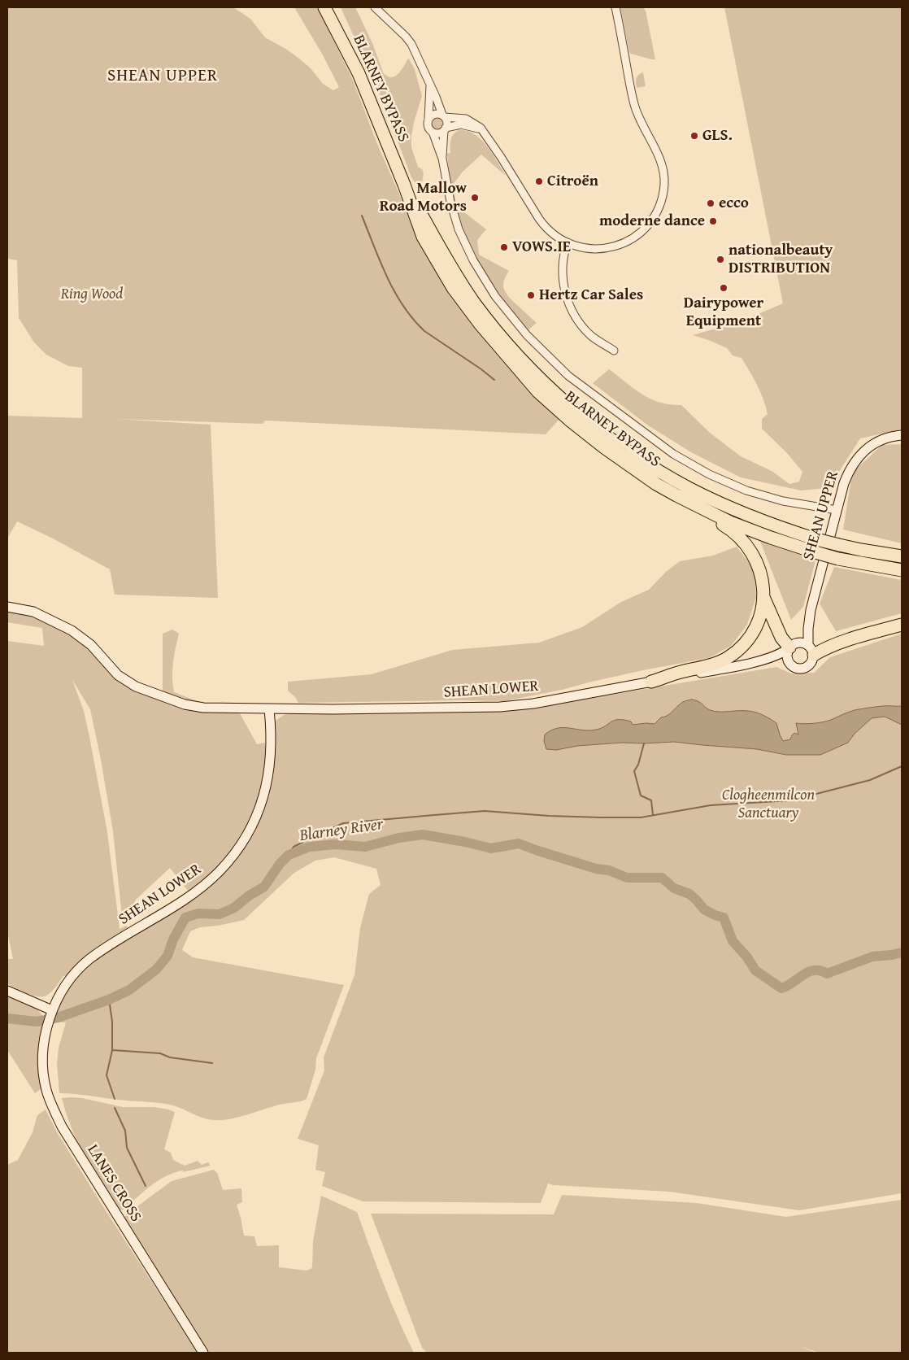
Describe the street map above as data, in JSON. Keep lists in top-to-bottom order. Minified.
{"streets":{"highway":["BLARNEY BYPASS"],"main road":["SHEAN UPPER","SHEAN LOWER","LANES CROSS"]},"crossings":[["SHEAN UPPER","SHEAN LOWER"],["SHEAN LOWER","LANES CROSS"]],"districts":["SHEAN UPPER"],"water":["Blarney River"],"parks":["Ring Wood","Clogheenmilcon Sanctuary"],"places":["GLS.","Citroën","Mallow Road Motors","ecco","moderne dance","VOWS.IE","nationalbeauty DISTRIBUTION","Dairypower Equipment","Hertz Car Sales"]}
